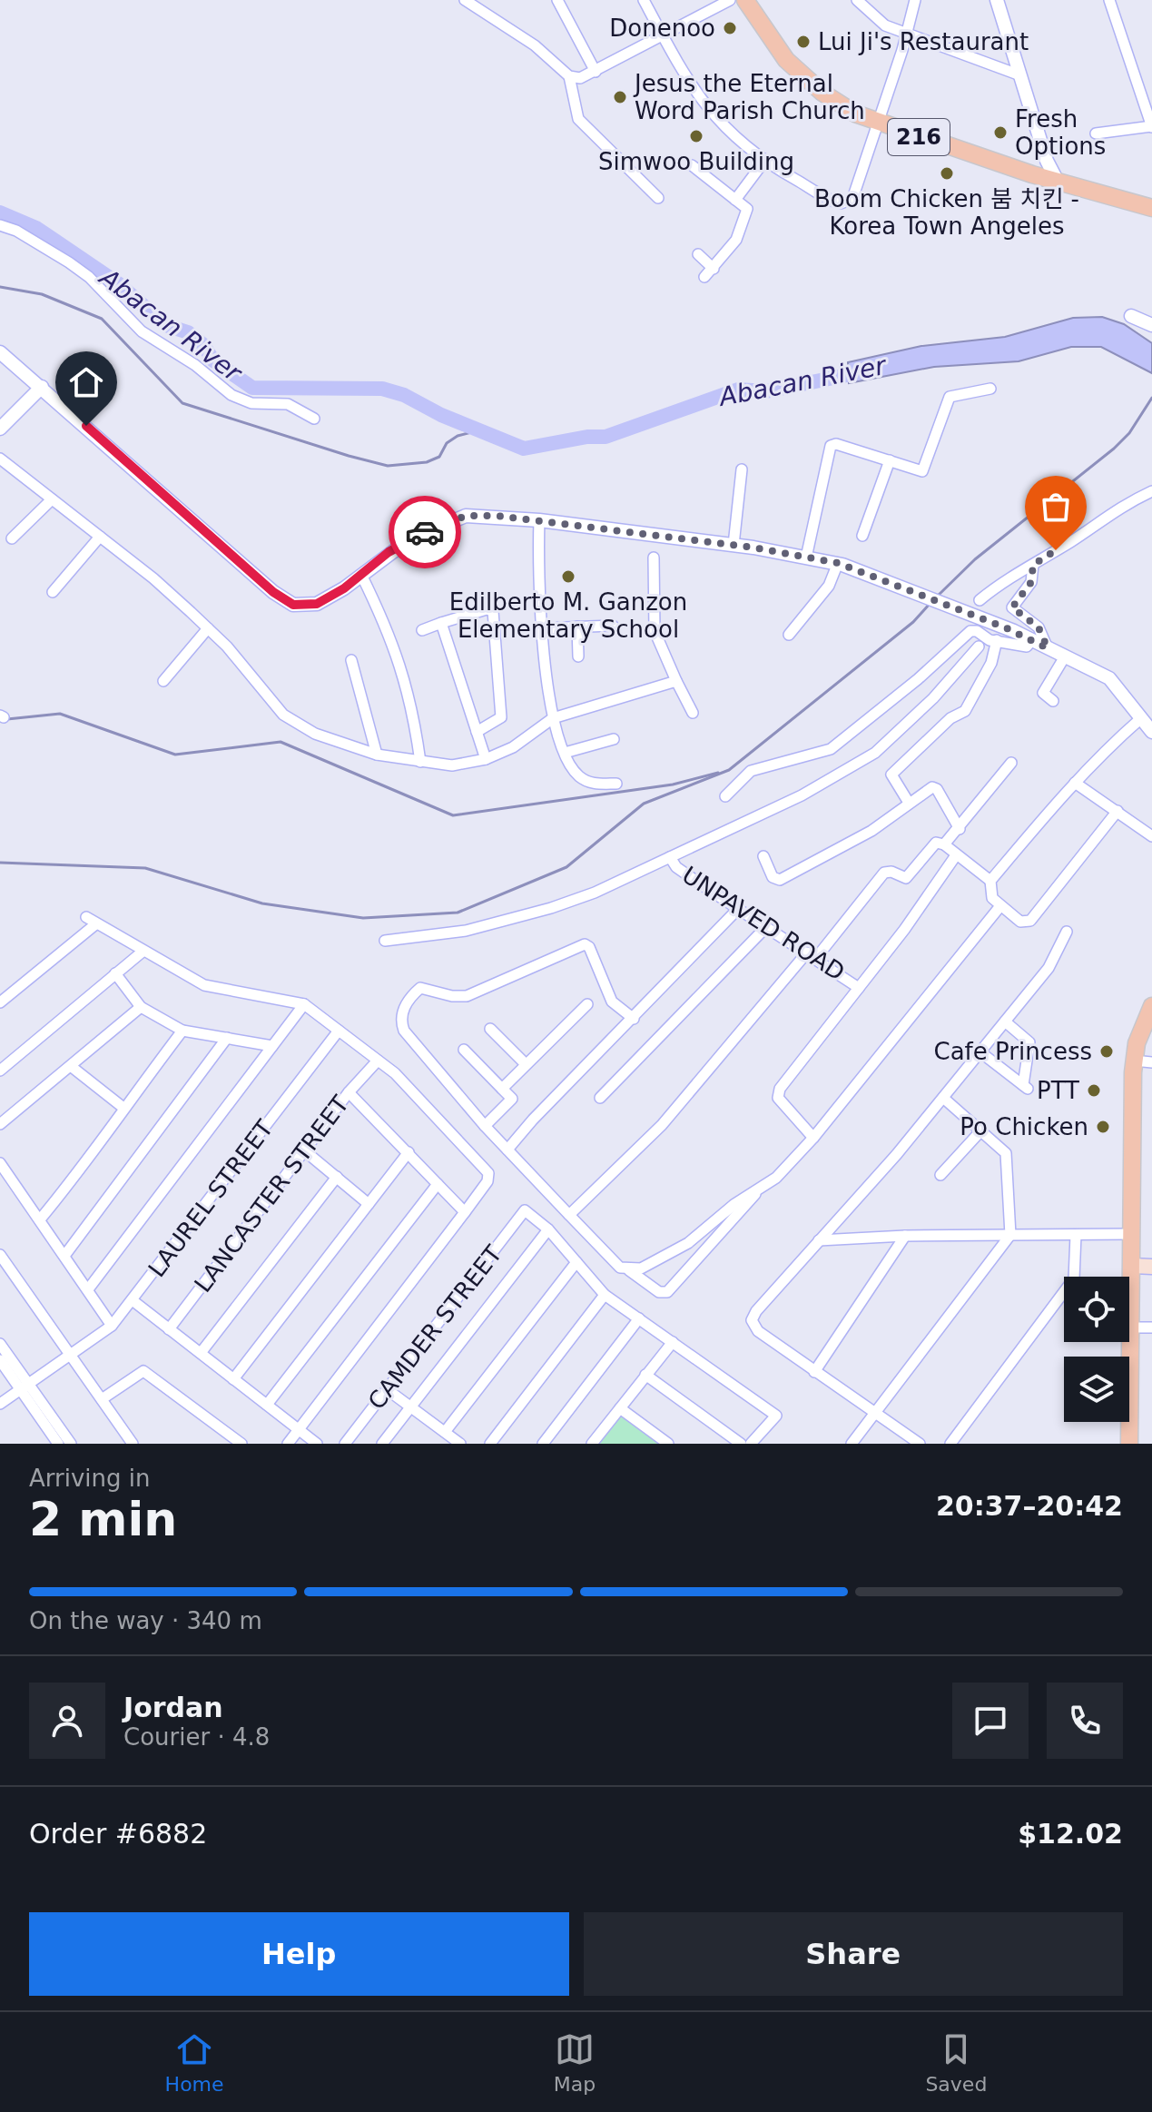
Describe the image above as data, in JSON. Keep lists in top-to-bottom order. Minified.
{"streets":{"main road":["216"],"street":["UNPAVED ROAD","LANCASTER STREET","LAUREL STREET","CAMDER STREET"]},"water":["Abacan River"],"places":["Donenoo","Lui Ji's Restaurant","Jesus the Eternal Word Parish Church","Fresh Options","Simwoo Building","Boom Chicken 붐 치킨 - Korea Town Angeles","Edilberto M. Ganzon Elementary School","Cafe Princess","PTT","Po Chicken"],"page":{"heading":["2 min","Arriving in","20:37–20:42"],"panel":["Jordan","Courier · 4.8","Order #6882","$12.02"],"bar":"On the way · 340 m","buttons":["Help","Share"],"tabs":["Home","Map","Saved"]}}
